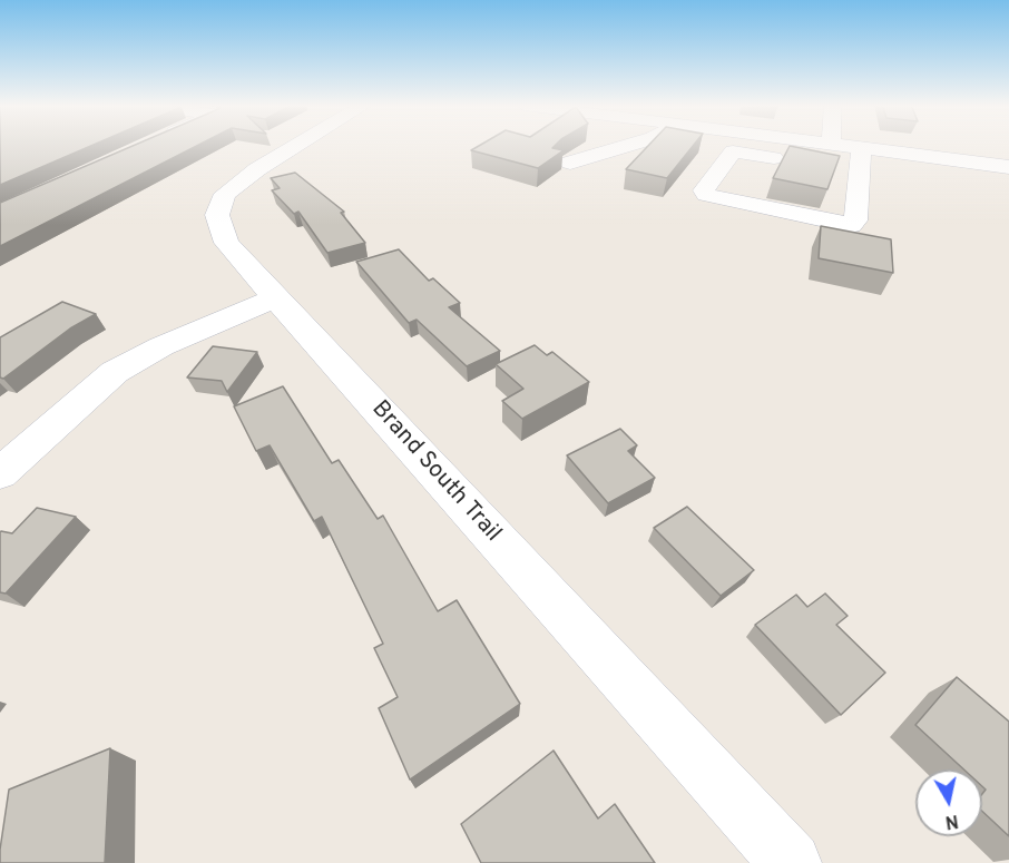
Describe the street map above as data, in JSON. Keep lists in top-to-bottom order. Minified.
{"streets":{"street":["Brand South Trail"]},"north":"bottom"}
